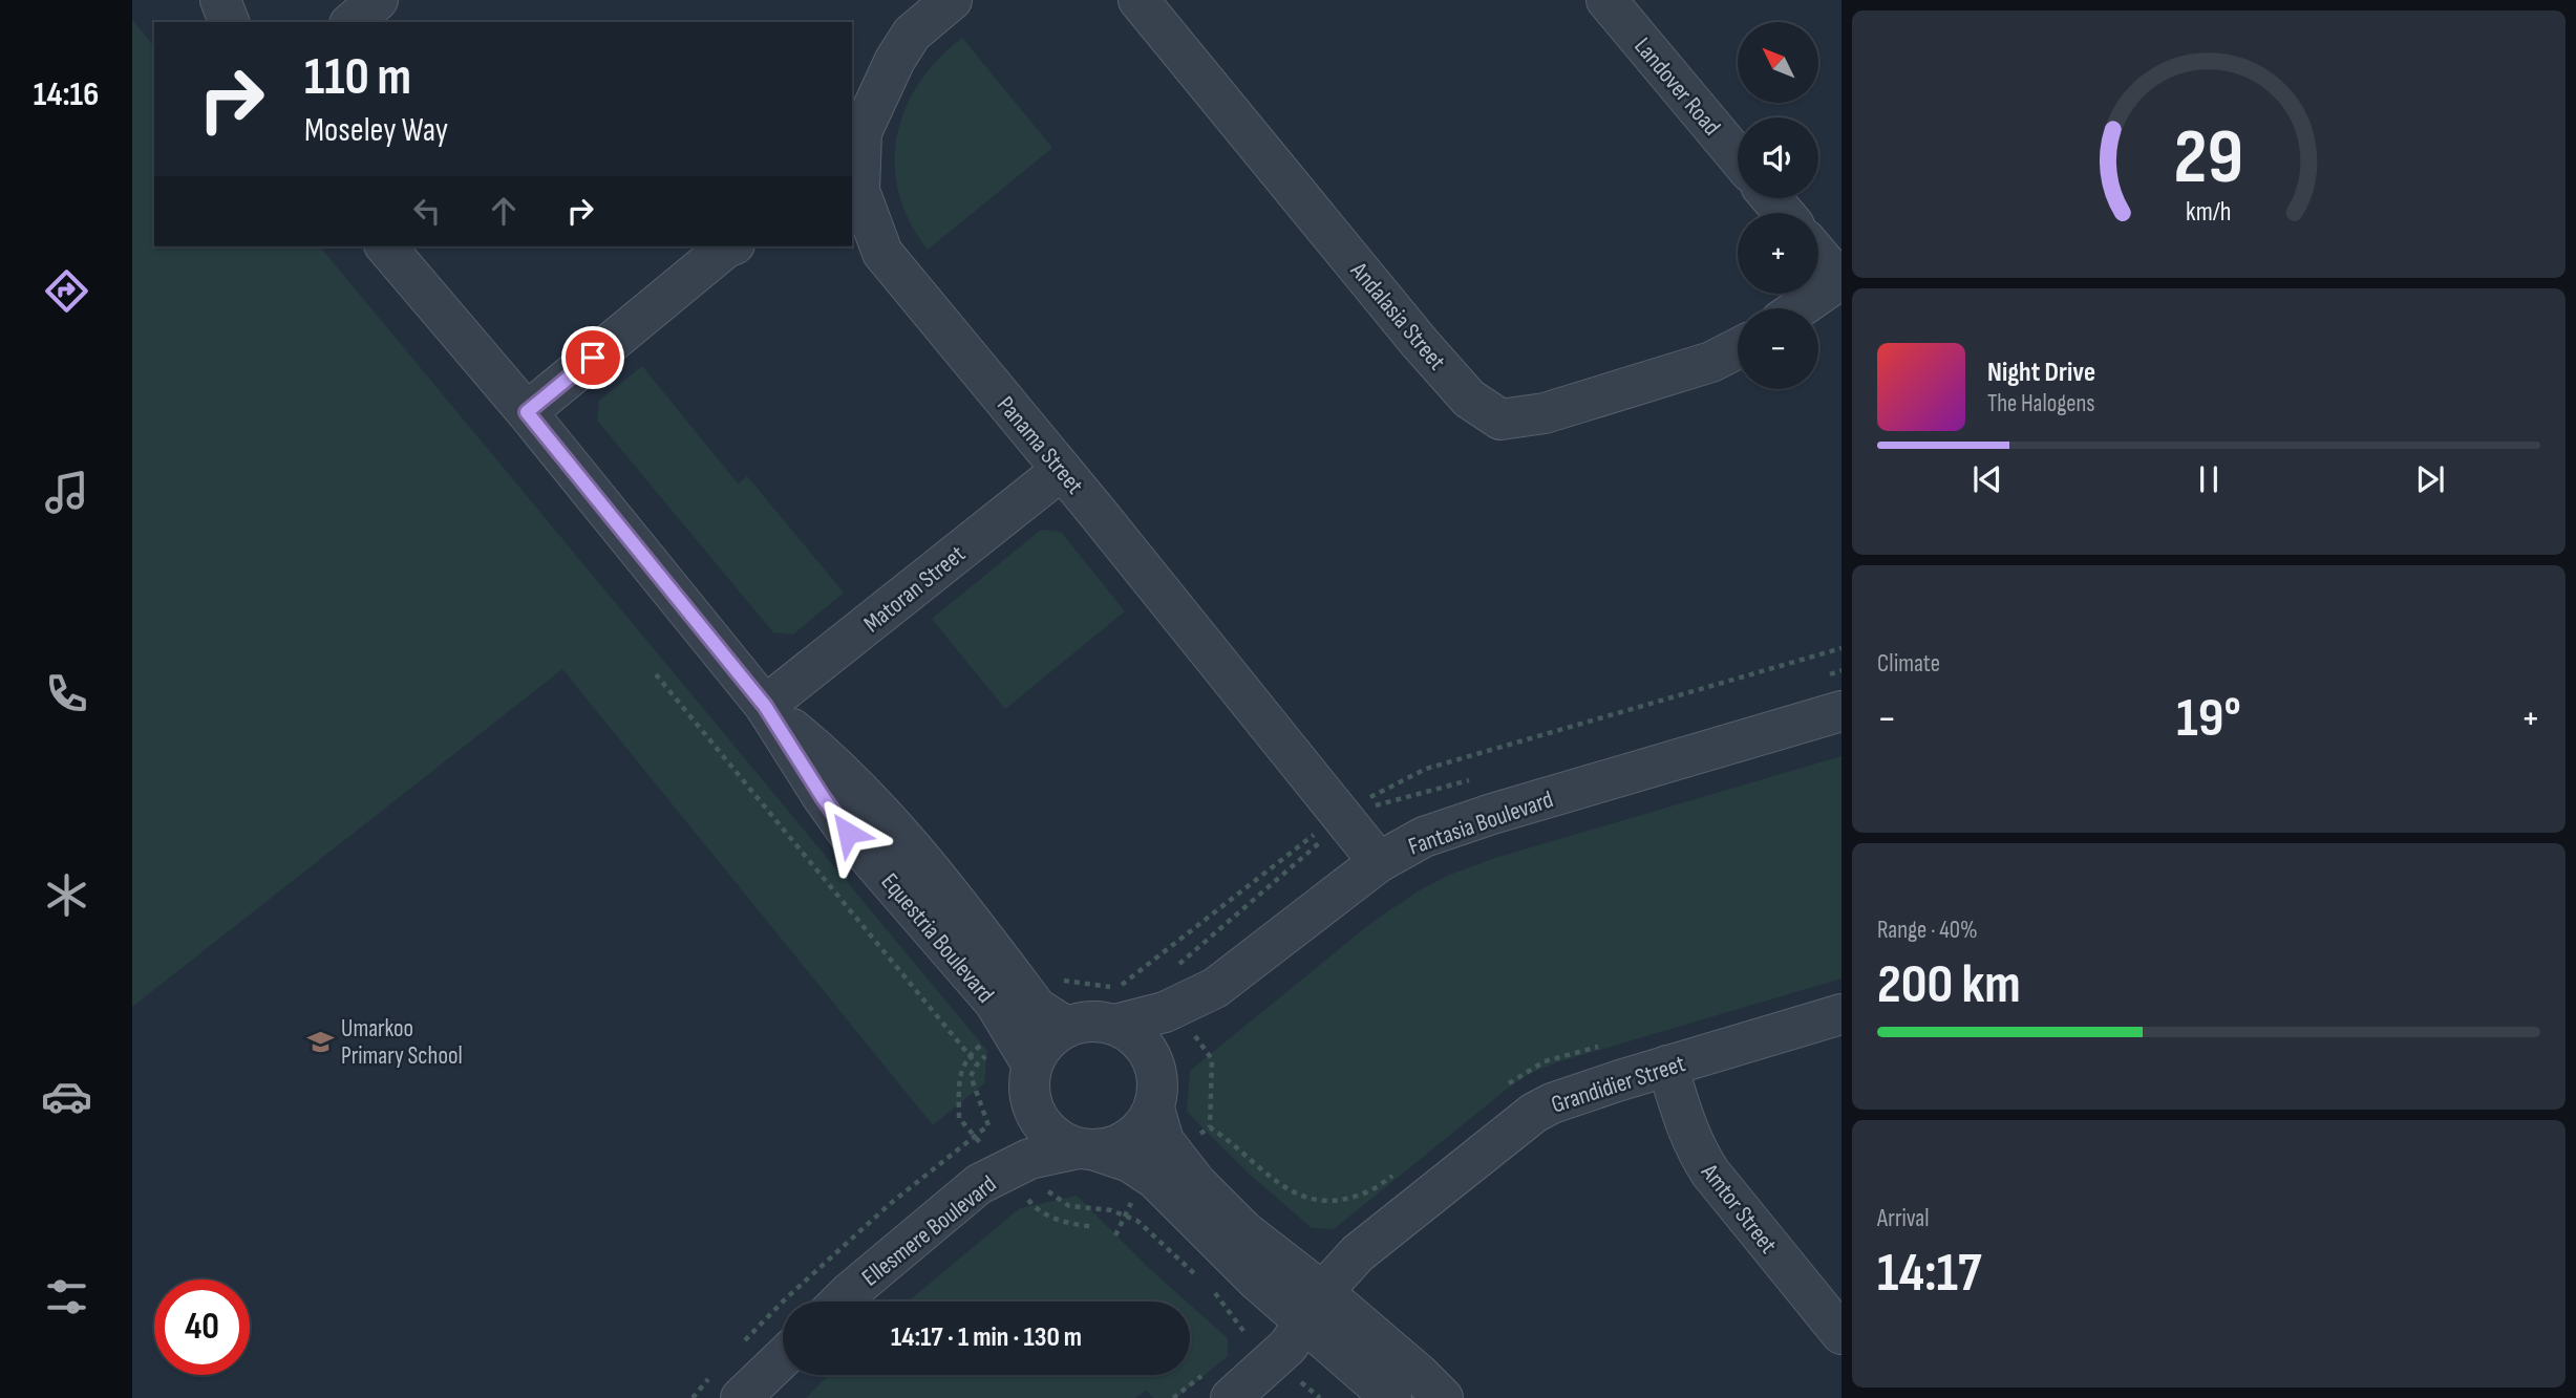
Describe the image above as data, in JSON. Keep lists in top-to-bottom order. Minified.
{"streets":{"street":["Landover Road","Andalasia Street","Panama Street","Matoran Street","Fantasia Boulevard","Equestria Boulevard","Grandidier Street","Amtor Street","Ellesmere Boulevard"]},"crossings":[["Panama Street","Matoran Street"],["Panama Street","Fantasia Boulevard"],["Matoran Street","Equestria Boulevard"],["Fantasia Boulevard","Equestria Boulevard"],["Fantasia Boulevard","Ellesmere Boulevard"],["Equestria Boulevard","Ellesmere Boulevard"],["Grandidier Street","Amtor Street"]],"places":{"school or university":["Umarkoo Primary School"]},"north":"top left","page":{"tabs":"14:16","map_buttons":["+","−"],"turn":["110 m","Moseley Way"],"song":["Night Drive","The Halogens"],"tile":["Climate",["Range · 40%","200 km"],["Arrival","14:17"]],"heat":["−","19°","+"],"limit":"40","trip":"14:17 · 1 min · 130 m","gauge":["29","km/h"]}}
